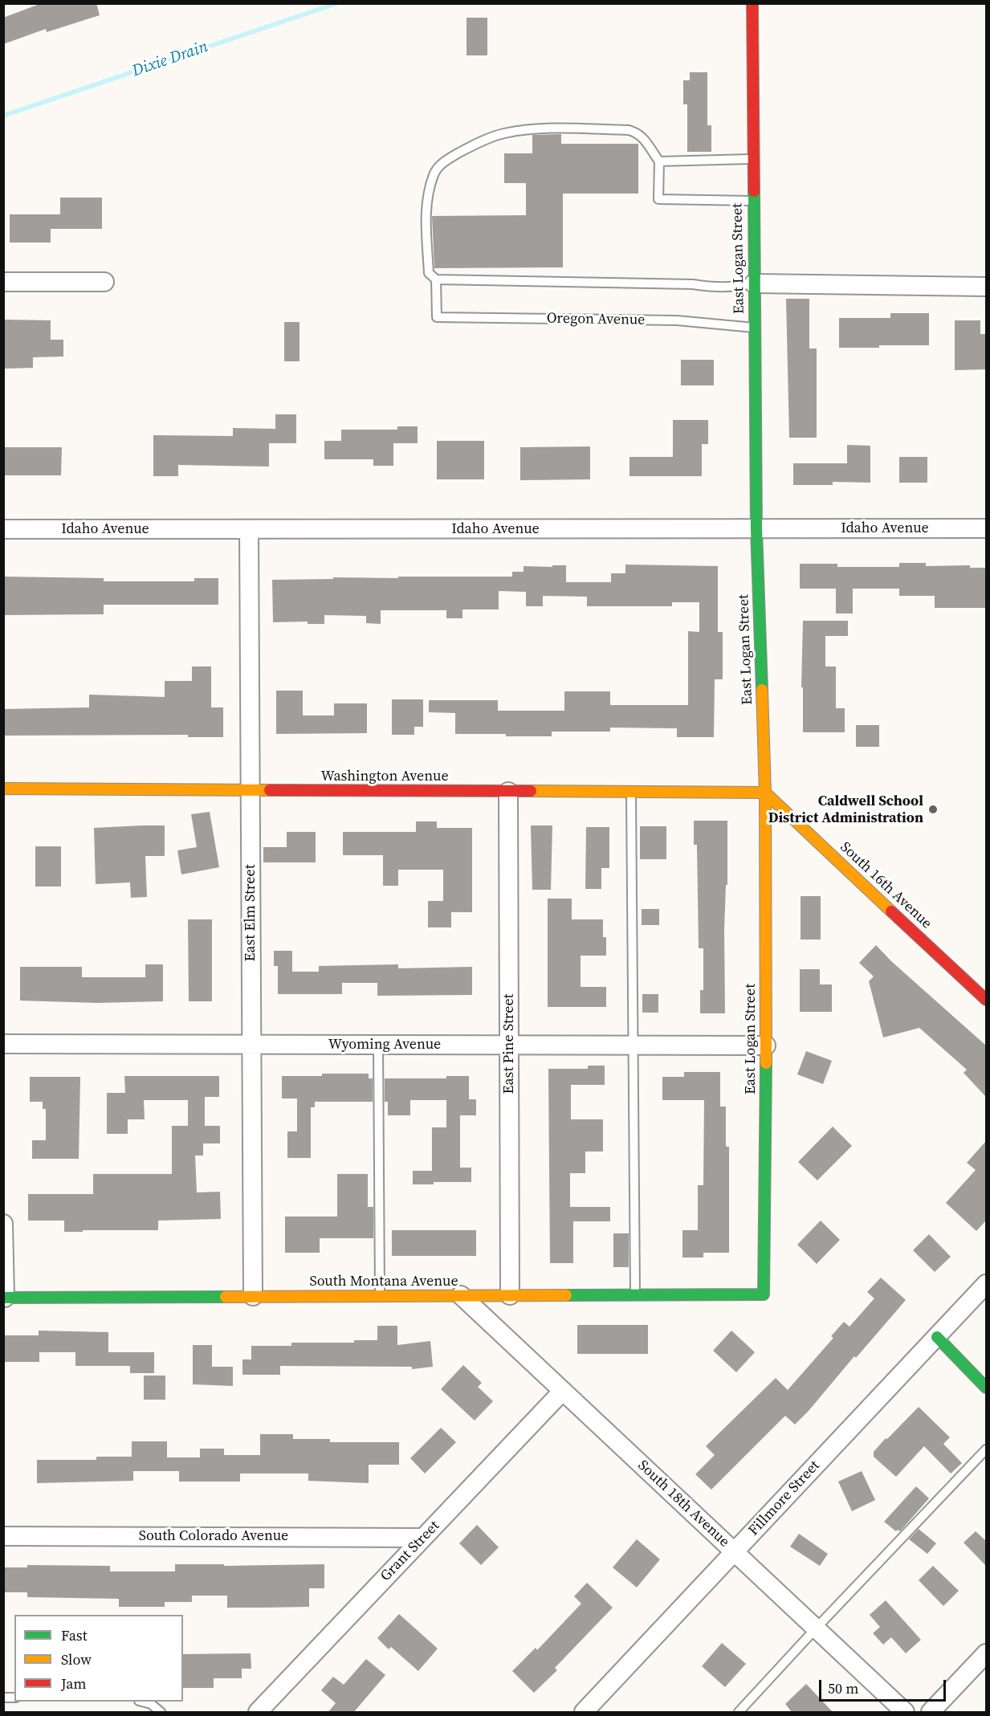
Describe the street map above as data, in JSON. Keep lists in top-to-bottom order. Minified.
{"streets":{"street":["East Logan Street","Idaho Avenue","Washington Avenue","South 16th Avenue","East Elm Street","East Pine Street","Wyoming Avenue","South Montana Avenue","Fillmore Street","South 18th Avenue","South Colorado Avenue","Grant Street"],"lane":["Oregon Avenue"]},"crossings":[["East Logan Street","Oregon Avenue"],["East Logan Street","Idaho Avenue"],["East Logan Street","Washington Avenue"],["East Logan Street","South 16th Avenue"],["East Logan Street","Wyoming Avenue"],["East Logan Street","South Montana Avenue"],["Idaho Avenue","East Elm Street"],["Washington Avenue","South 16th Avenue"],["Washington Avenue","East Elm Street"],["Washington Avenue","East Pine Street"],["East Elm Street","Wyoming Avenue"],["East Elm Street","South Montana Avenue"],["East Pine Street","Wyoming Avenue"],["East Pine Street","South Montana Avenue"],["South Montana Avenue","South 18th Avenue"],["Fillmore Street","South 18th Avenue"],["South 18th Avenue","Grant Street"],["South Colorado Avenue","Grant Street"]],"water":["Dixie Drain"],"places":["Caldwell School District Administration"],"legend":["Fast","Slow","Jam"],"scale_bar":"50 m"}
